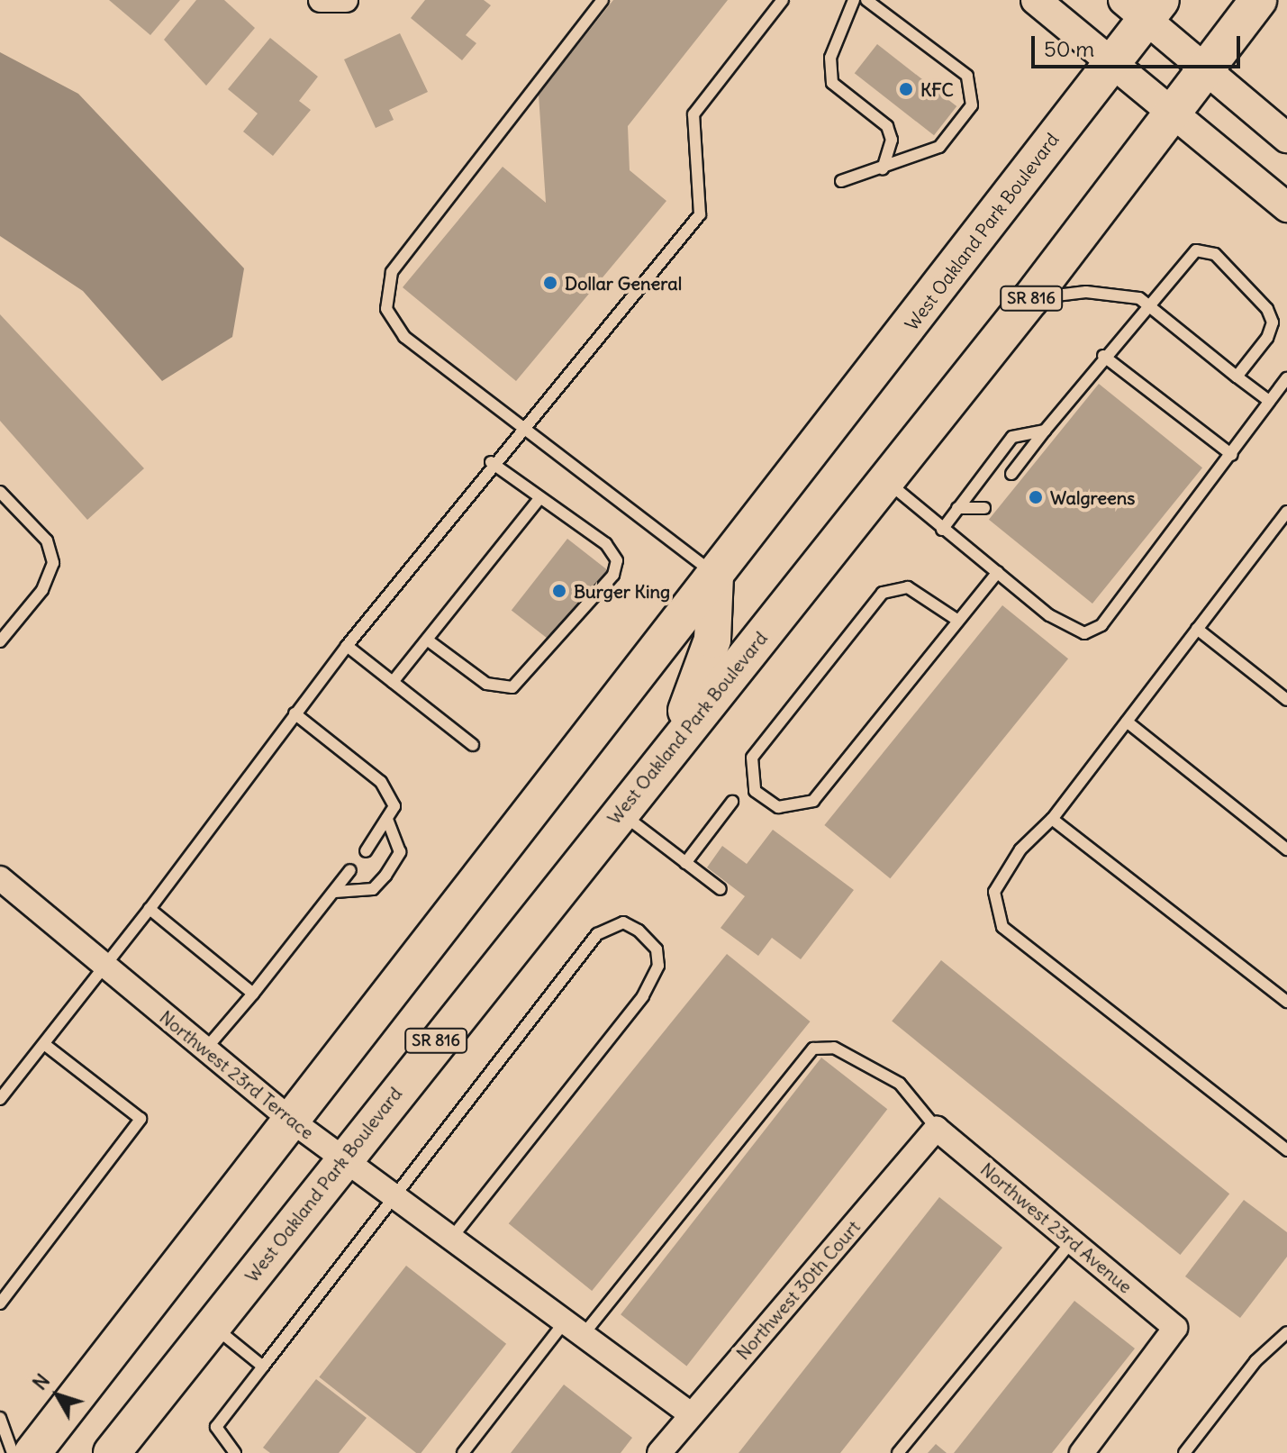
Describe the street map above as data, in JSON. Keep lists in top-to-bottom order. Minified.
{"streets":{"main road":["West Oakland Park Boulevard","SR 816"],"street":["Northwest 23rd Terrace","Northwest 23rd Avenue","Northwest 30th Court"]},"crossings":[["West Oakland Park Boulevard","Northwest 23rd Terrace"],["Northwest 23rd Terrace","Northwest 30th Court"],["Northwest 23rd Avenue","Northwest 30th Court"]],"places":["KFC","Dollar General","Walgreens","Burger King"],"scale_bar":"50 m","north":"top left"}
